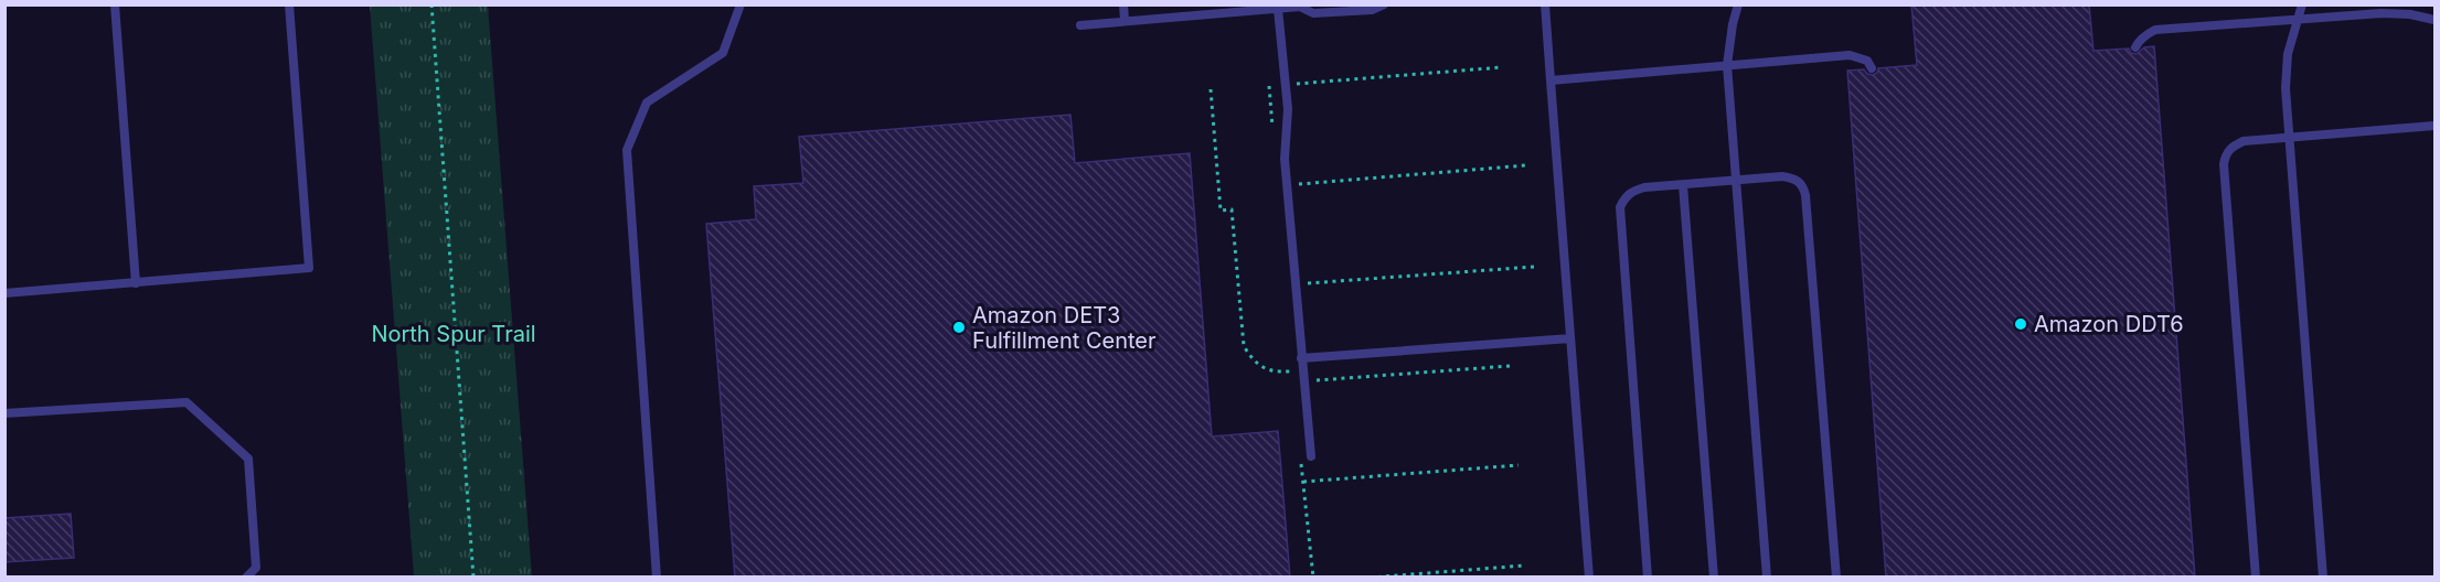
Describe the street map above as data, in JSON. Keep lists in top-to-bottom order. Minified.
{"parks":["North Spur Trail"],"places":["Amazon DDT6","Amazon DET3 Fulfillment Center"]}
